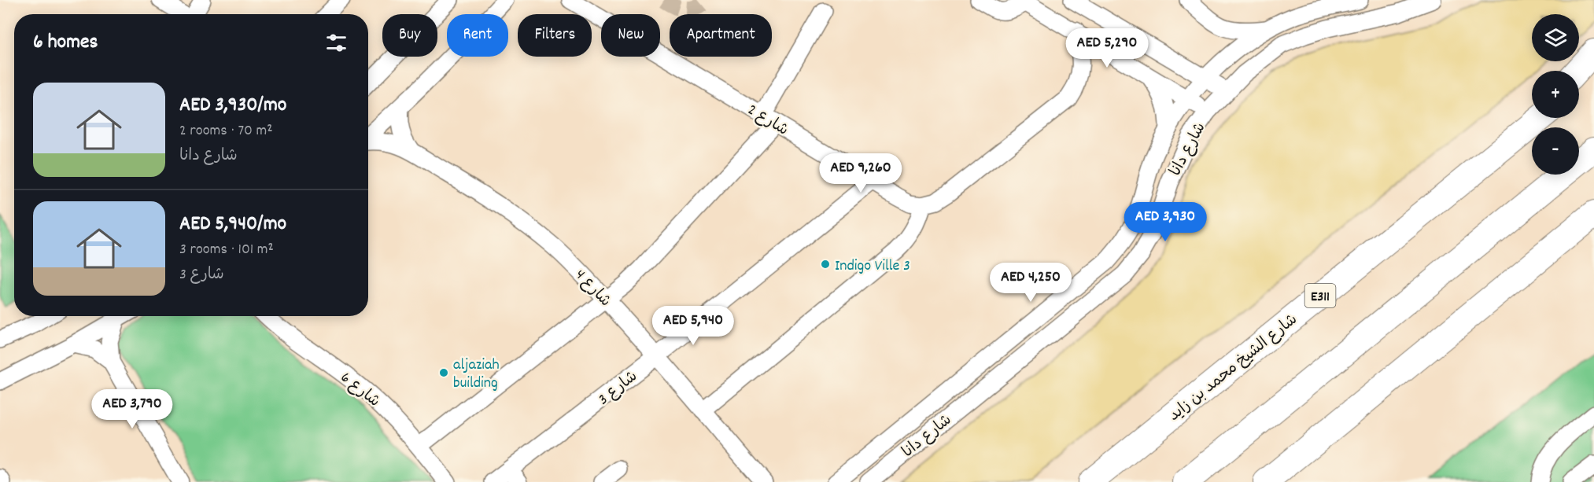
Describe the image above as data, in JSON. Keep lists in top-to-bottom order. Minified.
{"streets":{"highway":["E311","شارع الشيخ محمد بن زايد"],"street":["شارع 2","شارع دانا","شارع 4","شارع 3","شارع 6"]},"crossings":[["شارع 2","شارع 3"],["شارع 4","شارع 3"]],"places":["Indigo Ville 3","aljaziah building"],"page":{"map_buttons":["+","−"],"chip":["Buy","Rent","Filters","New","Apartment"],"heading":"6 homes","price":["AED 5,290","AED 9,260","AED 3,930","AED 4,250","AED 5,940","AED 3,790"],"list":[{"name":"AED 3,930/mo","note":"2 rooms · 70 m² · شارع دانا"},{"name":"AED 5,940/mo","note":"3 rooms · 101 m² · شارع 3"}]}}
